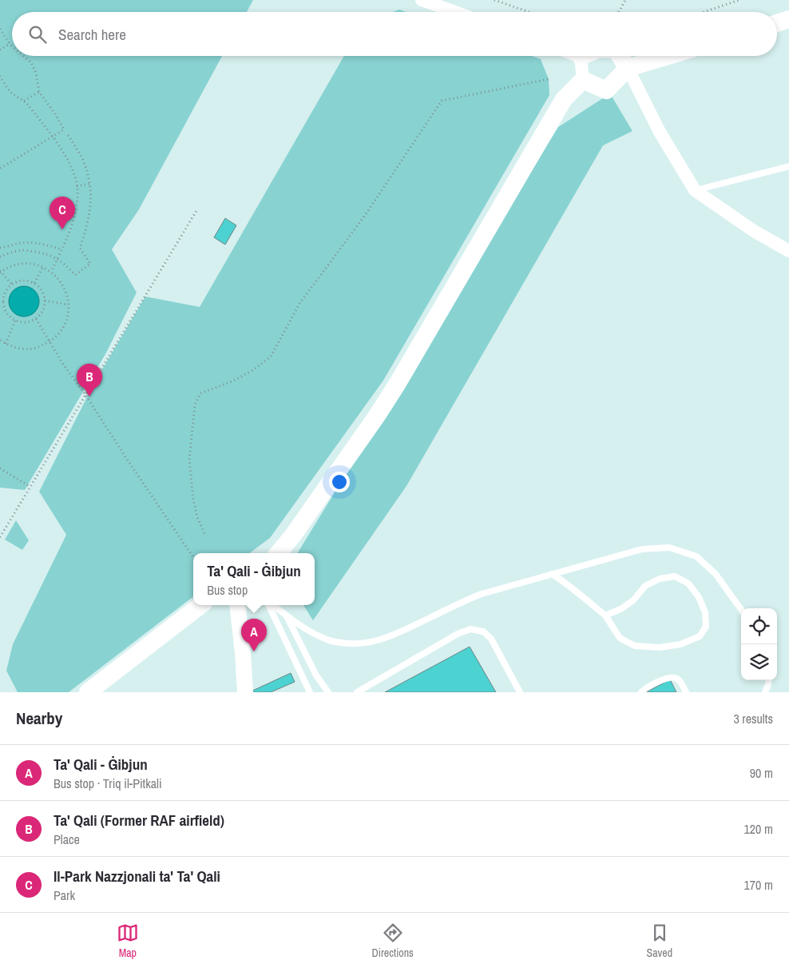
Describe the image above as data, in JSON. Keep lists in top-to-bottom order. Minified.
{"page":{"search":"Search here","pins":["C","B","A"],"popup":["Ta' Qali - Ġibjun","Bus stop"],"heading":["Nearby","3 results"],"list":[{"mark":"A","name":"Ta' Qali - Ġibjun","note":"Bus stop · Triq il-Pitkali","value":"90 m"},{"mark":"B","name":"Ta' Qali (Former RAF airfield)","note":"Place","value":"120 m"},{"mark":"C","name":"Il-Park Nazzjonali ta' Ta' Qali","note":"Park","value":"170 m"}],"nav":["Map","Directions","Saved"]}}
